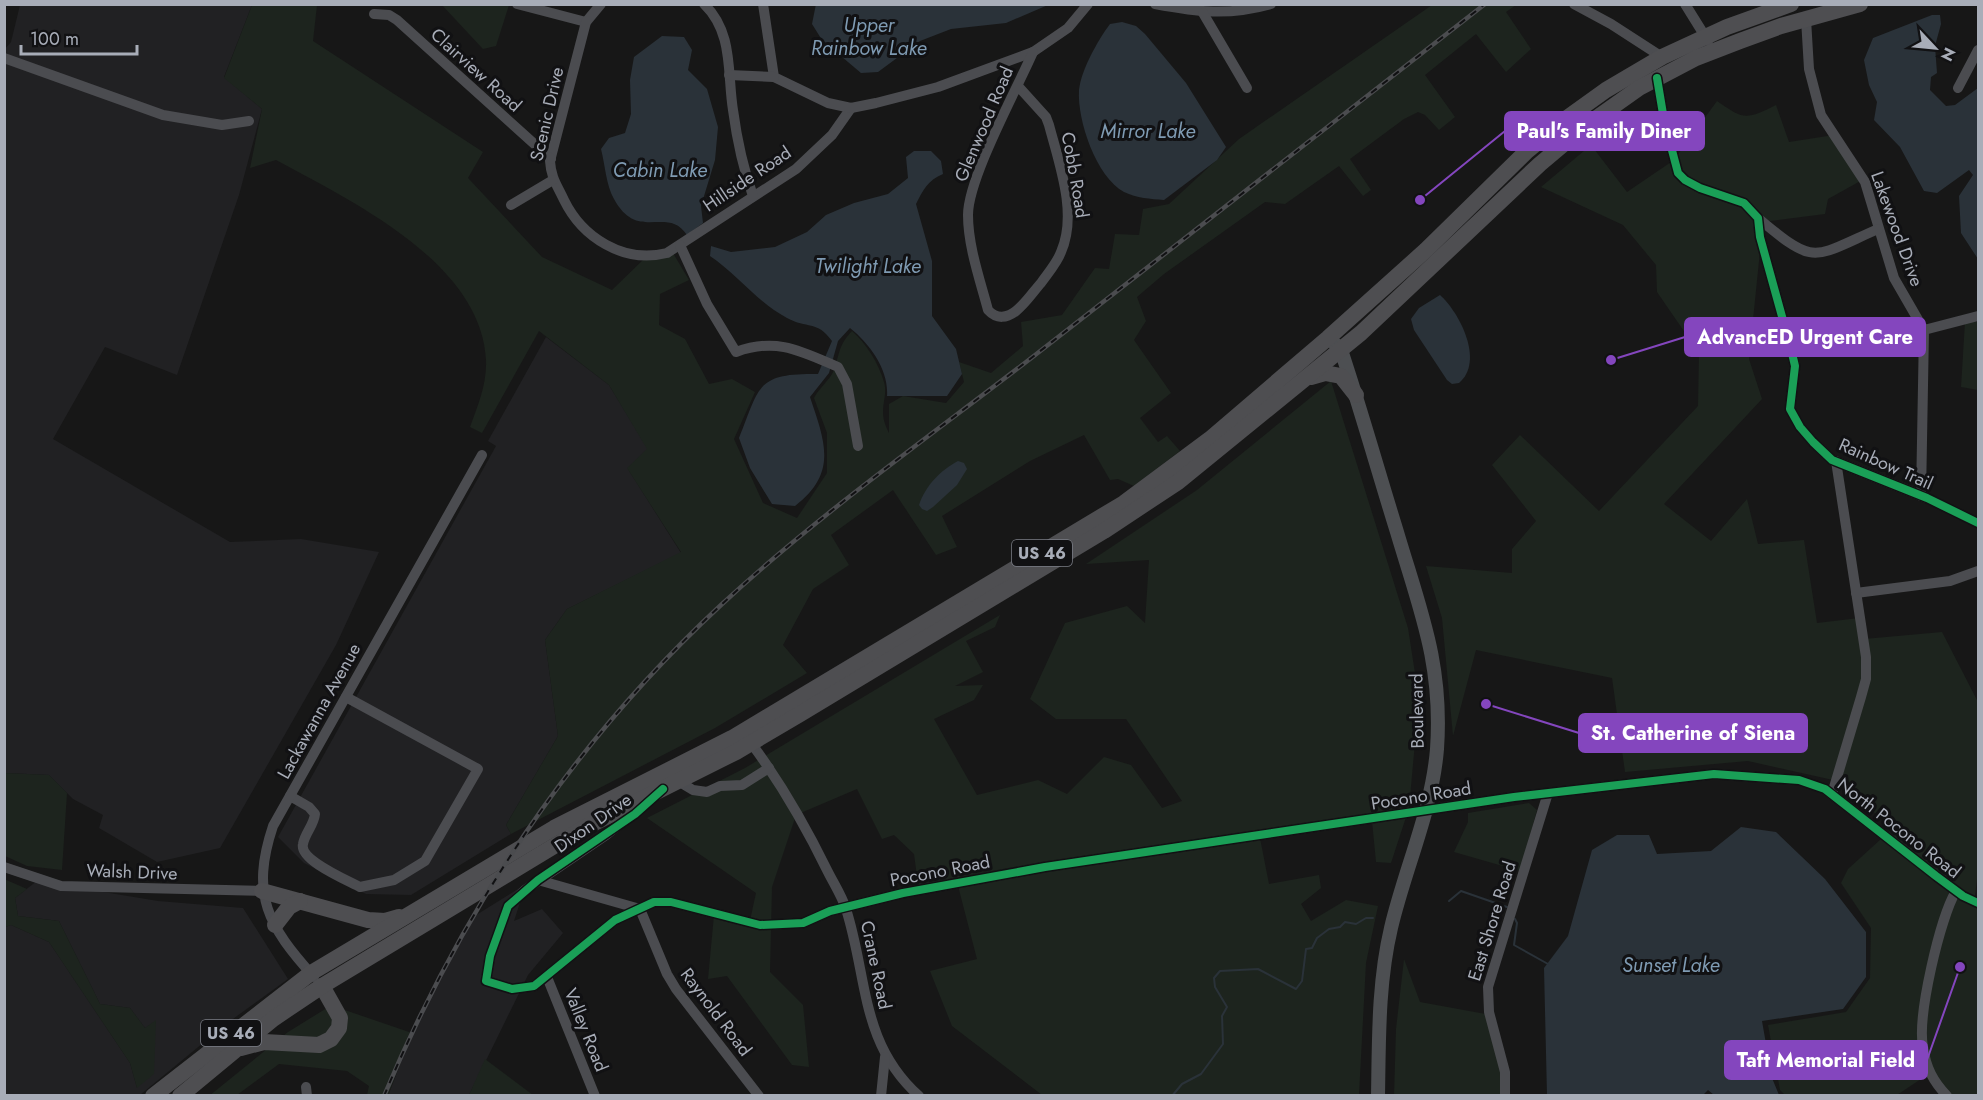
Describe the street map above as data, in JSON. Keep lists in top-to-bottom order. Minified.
{"streets":{"highway":["US 46"],"main road":["Boulevard"],"street":["Clairview Road","Scenic Drive","Glenwood Road","Cobb Road","Hillside Road","Lakewood Drive","Rainbow Trail","Lackawanna Avenue","Pocono Road","Dixon Drive","North Pocono Road","Walsh Drive","East Shore Road","Crane Road","Raynold Road","Valley Road"]},"crossings":[["Clairview Road","Scenic Drive"],["Scenic Drive","Hillside Road"],["Glenwood Road","Cobb Road"],["Lakewood Drive","US 46"],["US 46","Lackawanna Avenue"],["US 46","Boulevard"],["US 46","Dixon Drive"],["US 46","Crane Road"],["Lackawanna Avenue","Walsh Drive"],["Boulevard","Pocono Road"],["Pocono Road","Dixon Drive"],["Pocono Road","North Pocono Road"],["Pocono Road","East Shore Road"],["Pocono Road","Crane Road"],["Pocono Road","Raynold Road"],["Pocono Road","Valley Road"],["North Pocono Road","East Shore Road"]],"water":["Upper Rainbow Lake","Mirror Lake","Cabin Lake","Twilight Lake","Sunset Lake"],"places":["Paul's Family Diner","AdvancED Urgent Care","St. Catherine of Siena","Taft Memorial Field"],"scale_bar":"100 m","north":"bottom right"}
